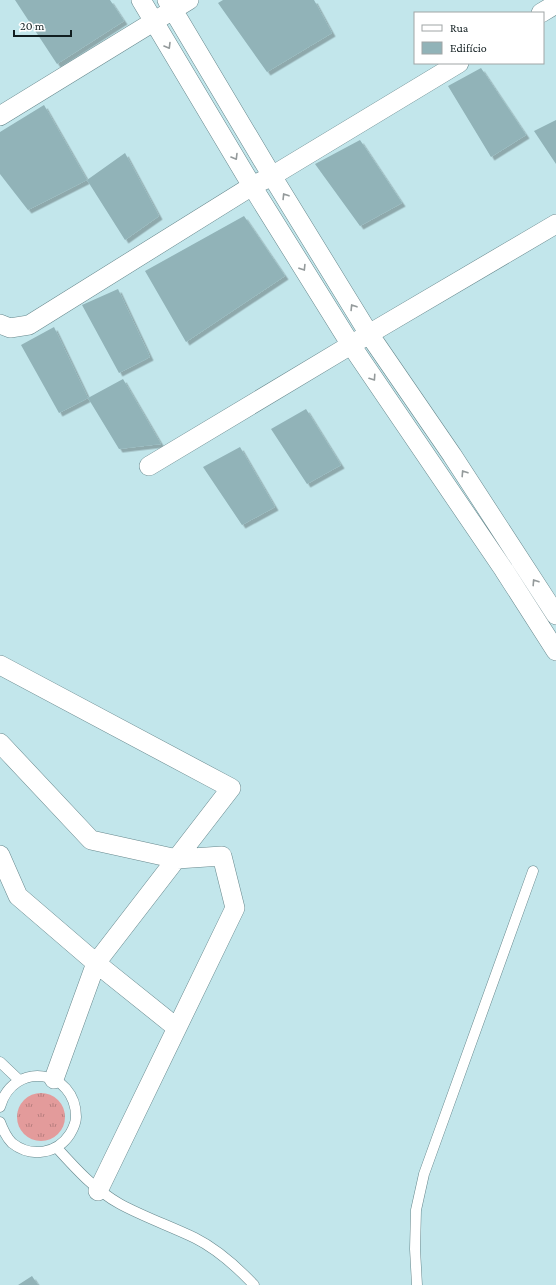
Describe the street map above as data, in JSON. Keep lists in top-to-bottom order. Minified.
{"legend":["Rua","Edifício"],"scale_bar":"20 m"}
